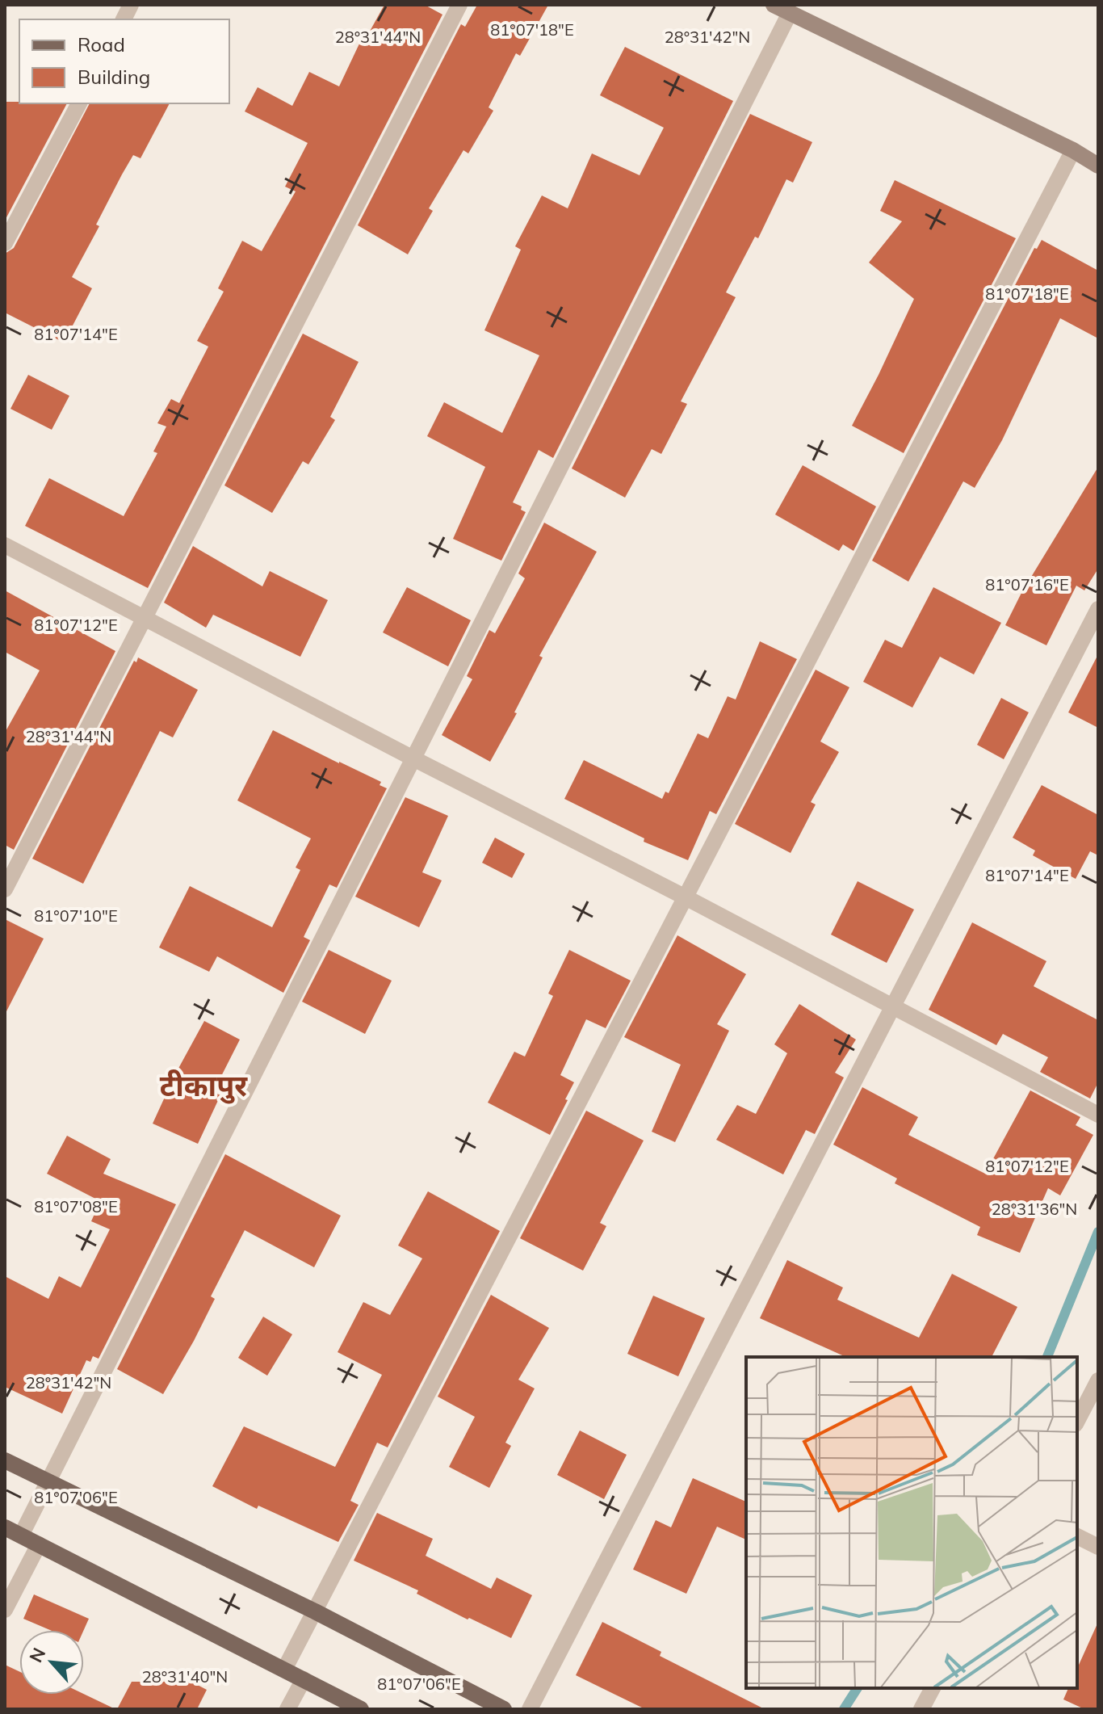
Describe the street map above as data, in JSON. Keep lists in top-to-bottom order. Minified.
{"districts":["टीकापुर"],"legend":["Road","Building"],"north":"top left","coordinates":["81°07'18\"E","28°31'44\"N","28°31'42\"N","81°07'14\"E","81°07'16\"E","81°07'12\"E","81°07'10\"E","81°07'08\"E","28°31'36\"N","81°07'06\"E","28°31'40\"N"]}
